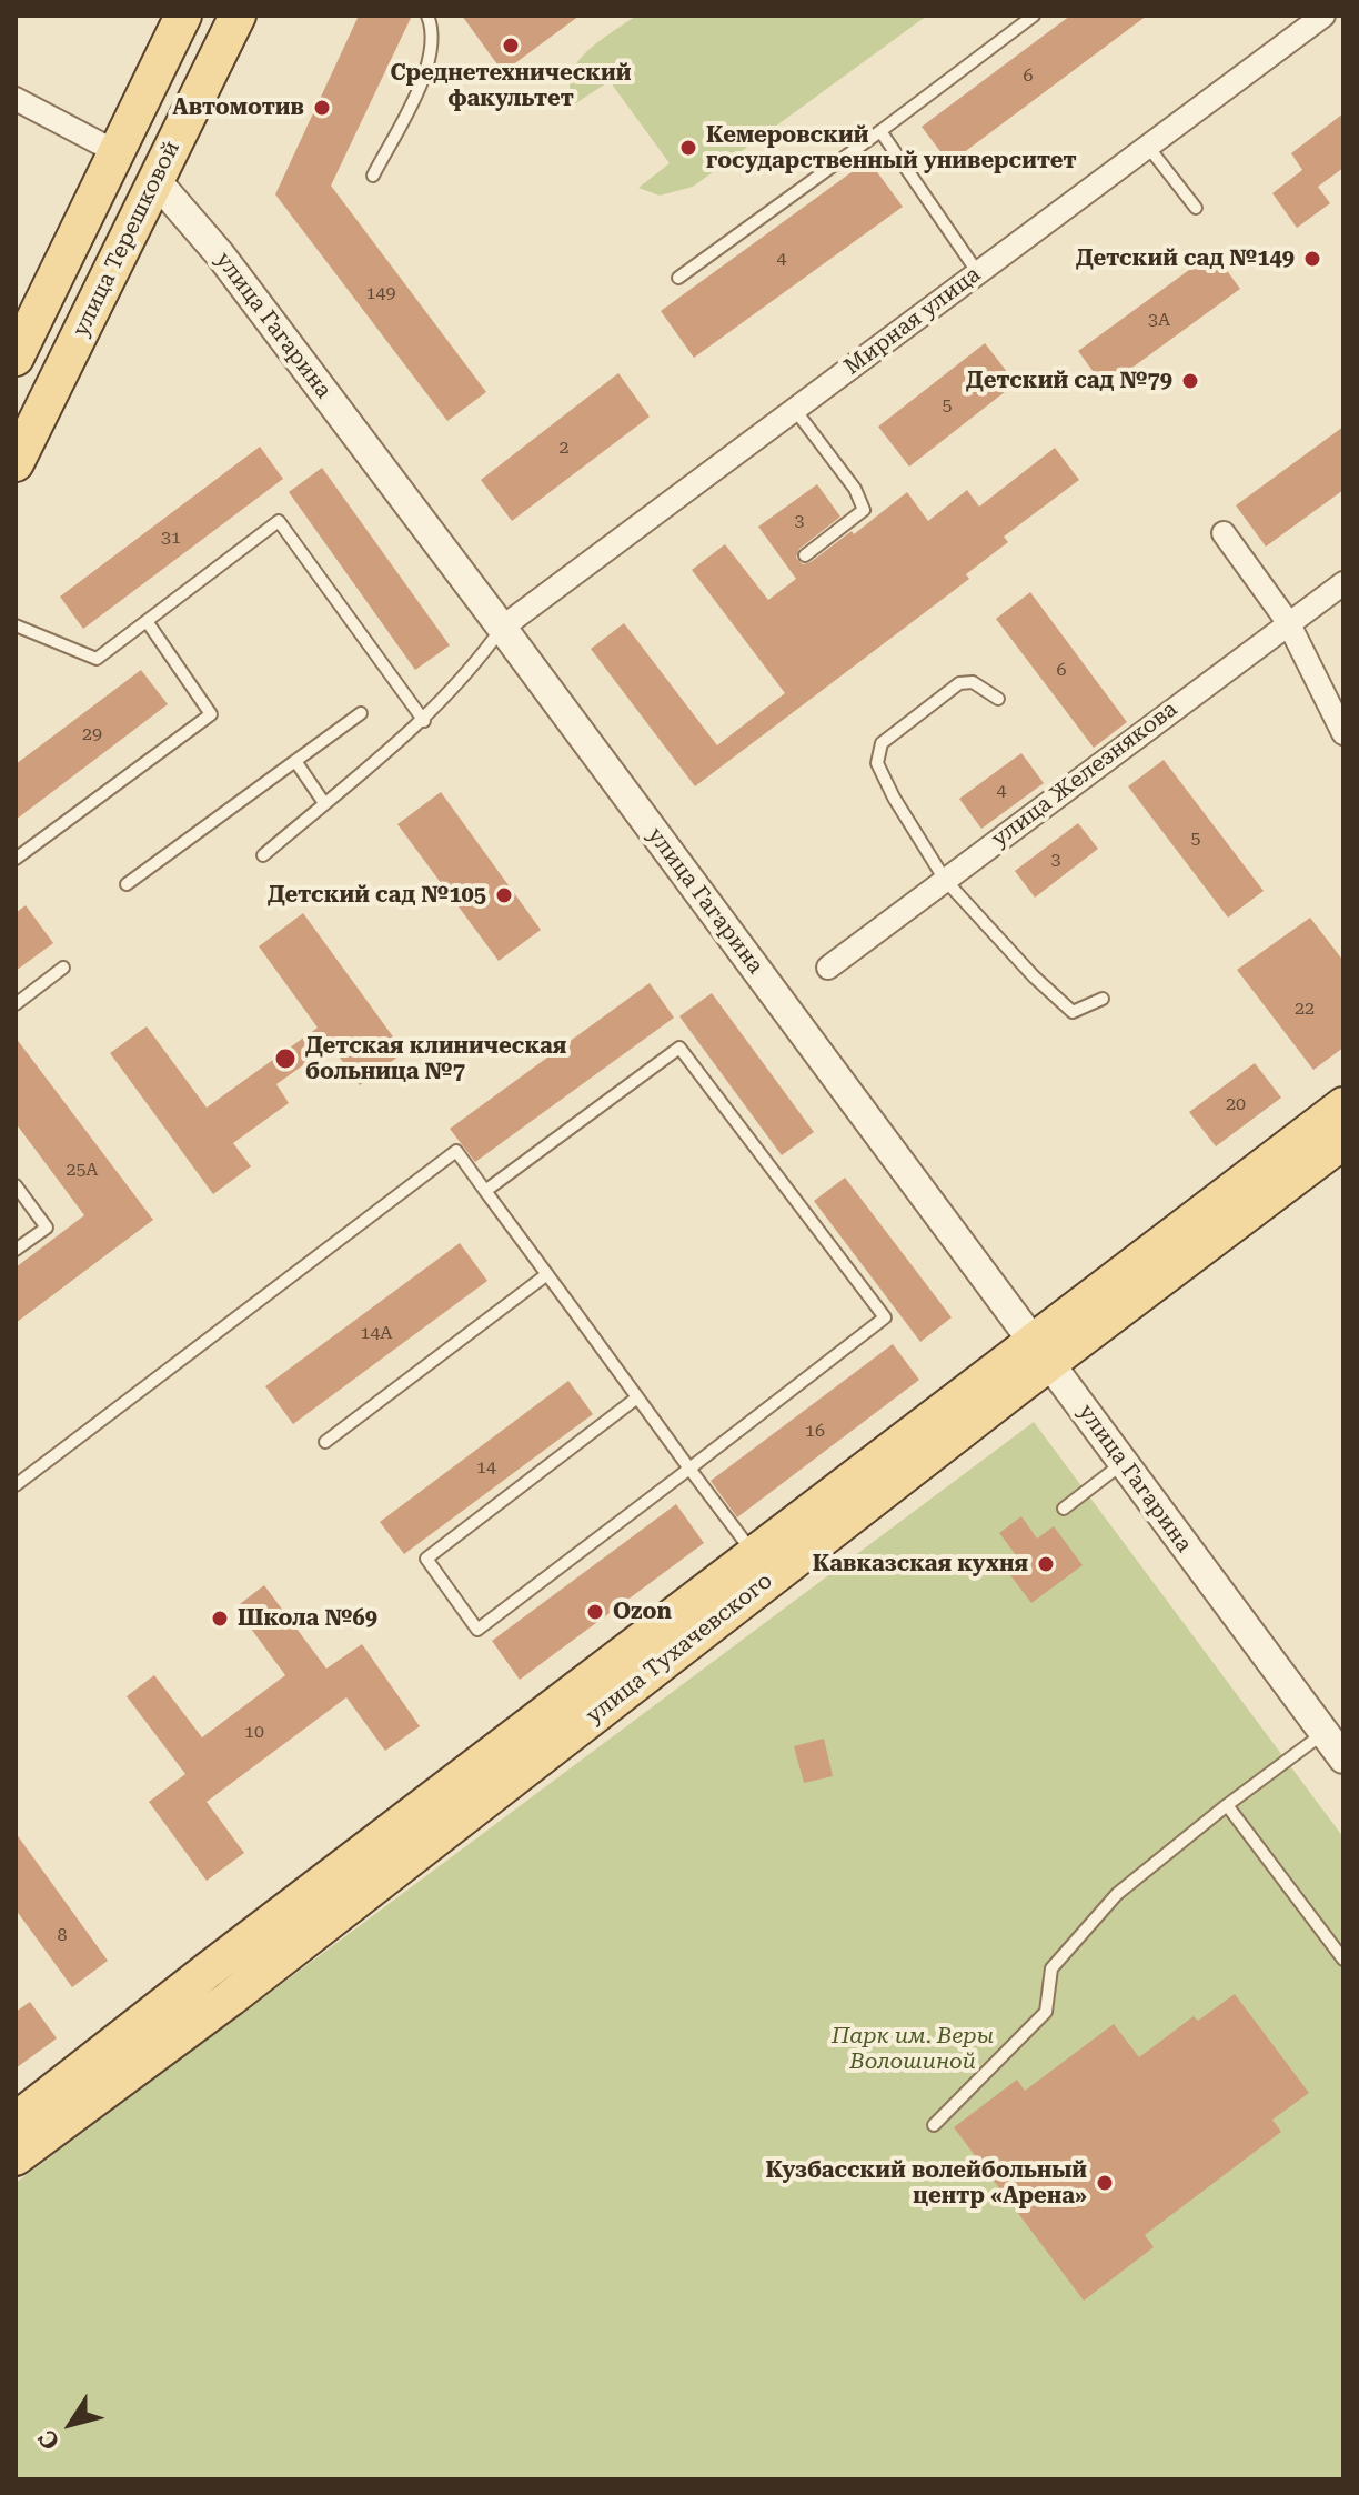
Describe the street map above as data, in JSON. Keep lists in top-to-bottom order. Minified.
{"streets":{"main road":["улица Терешковой","улица Гагарина","улица Тухачевского"],"street":["Мирная улица","улица Железнякова"]},"crossings":[["улица Терешковой","улица Гагарина"],["Мирная улица","улица Гагарина"],["улица Гагарина","улица Тухачевского"]],"parks":["Парк им. Веры Волошиной"],"places":["Среднетехнический факультет","Автомотив","Кемеровский государственный университет","Детский сад №149","Детский сад №79","Детский сад №105","Детская клиническая больница №7","Кавказская кухня","Ozon","Школа №69","Кузбасский волейбольный центр «Арена»"],"house_numbers":["6","4","149","3А","5","2","3","31","6","29","4","5","3","22","20","25А","14А","16","14","10","8"],"north":"bottom left"}
